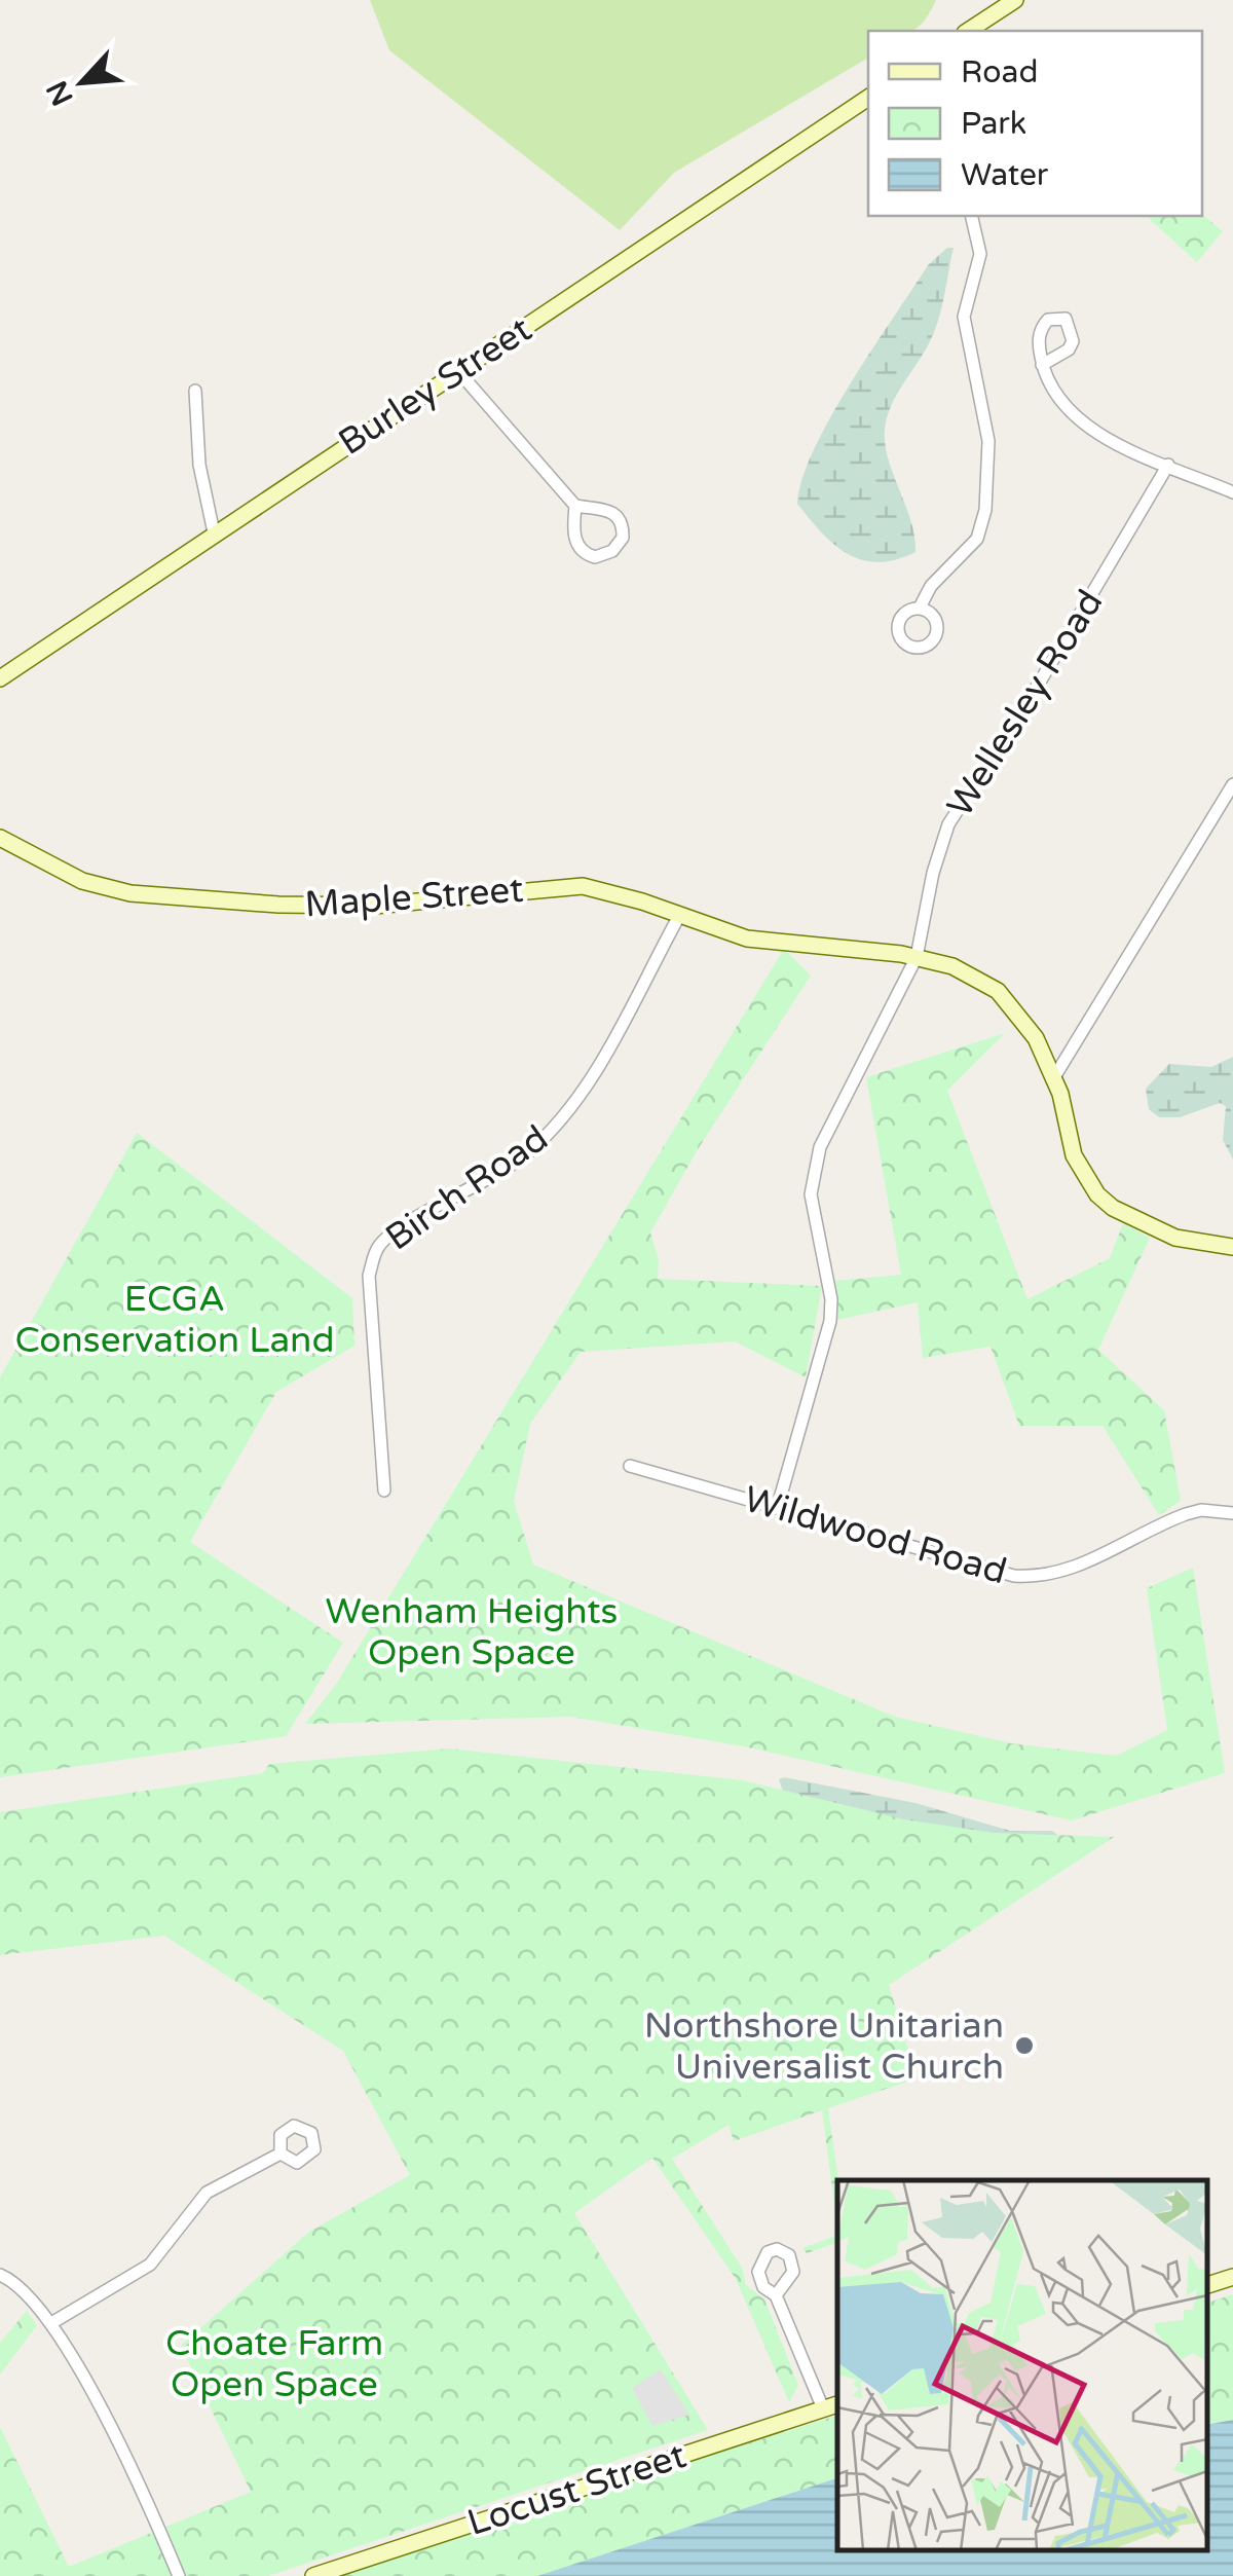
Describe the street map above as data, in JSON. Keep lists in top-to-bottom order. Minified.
{"streets":{"main road":["Burley Street","Maple Street","Locust Street"],"street":["Wellesley Road","Birch Road","Wildwood Road"]},"crossings":[["Wellesley Road","Maple Street"],["Wellesley Road","Wildwood Road"],["Maple Street","Birch Road"]],"parks":["ECGA Conservation Land","Wenham Heights Open Space","Choate Farm Open Space"],"places":["Northshore Unitarian Universalist Church"],"legend":["Road","Park","Water"],"north":"bottom left"}
